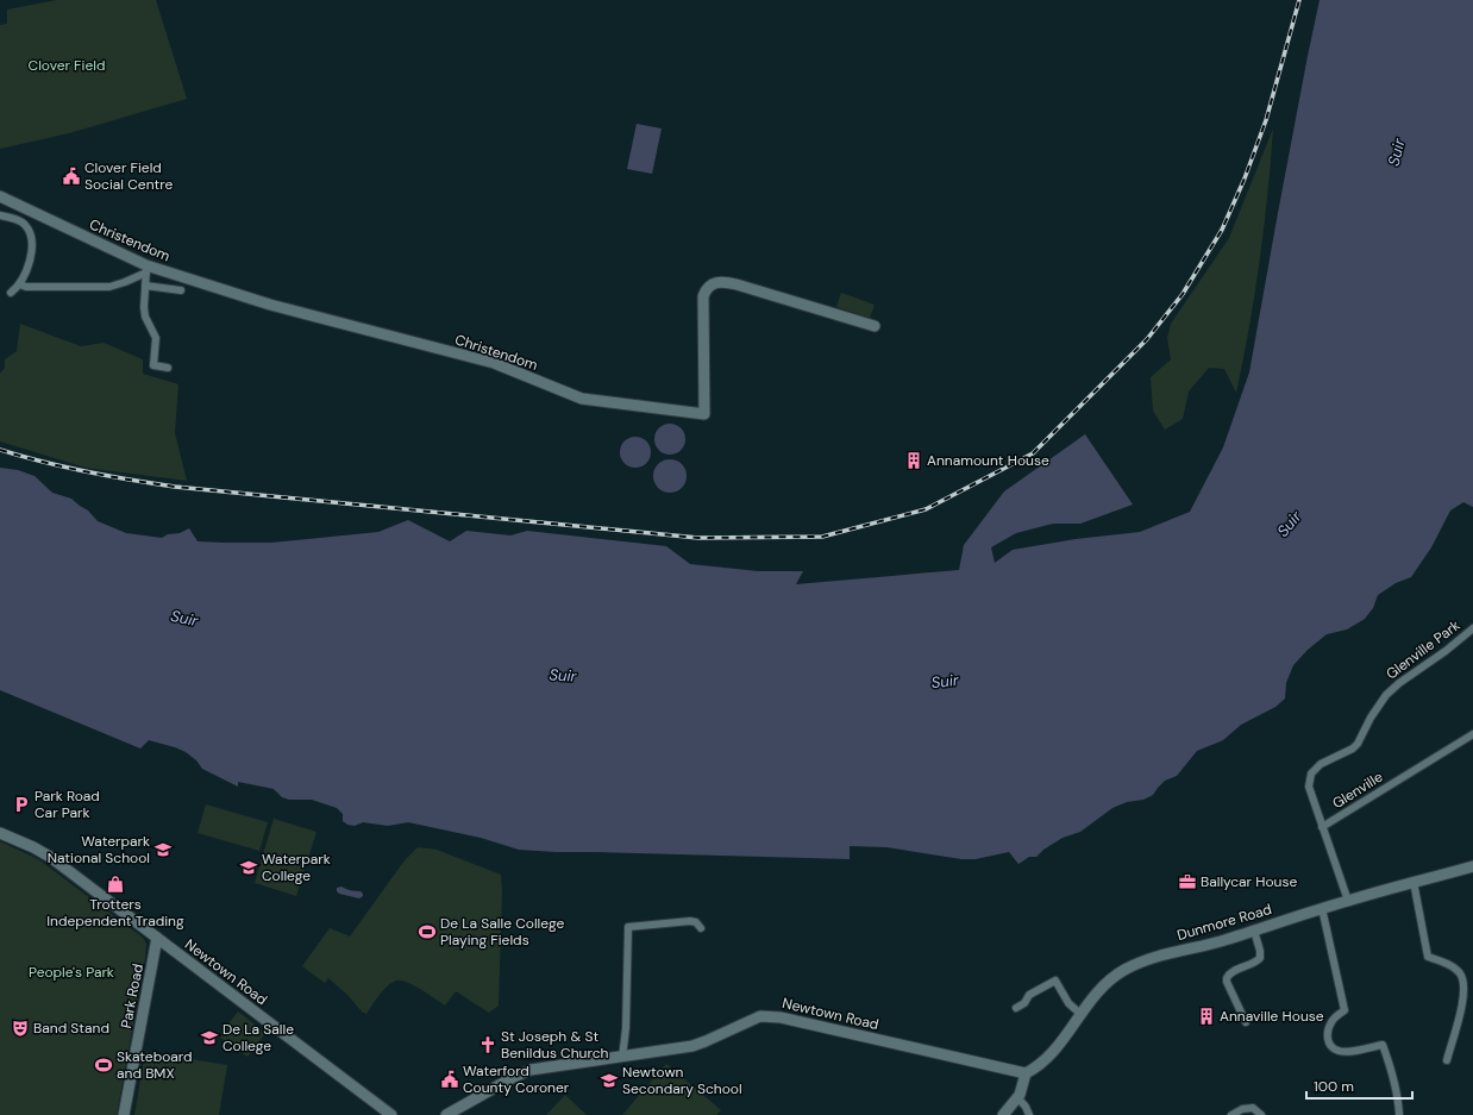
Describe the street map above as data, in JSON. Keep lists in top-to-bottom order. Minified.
{"streets":{"main road":["Christendom","Dunmore Road","Newtown Road","Park Road"],"street":["Glenville Park","Glenville"]},"crossings":[["Glenville Park","Glenville"],["Dunmore Road","Newtown Road"],["Newtown Road","Park Road"]],"water":["Suir"],"parks":["Clover Field","People's Park"],"places":{"public building":["Clover Field Social Centre","Waterford County Coroner"],"building":["Annamount House","Annaville House"],"parking":["Park Road Car Park"],"school or university":["Waterpark National School","Waterpark College","De La Salle College","Newtown Secondary School"],"office":["Ballycar House"],"shop":["Trotters Independent Trading"],"sports":["De La Salle College Playing Fields","Skateboard and BMX"],"theatre":["Band Stand"],"church":["St Joseph & St Benildus Church"]},"scale_bar":"100 m"}
